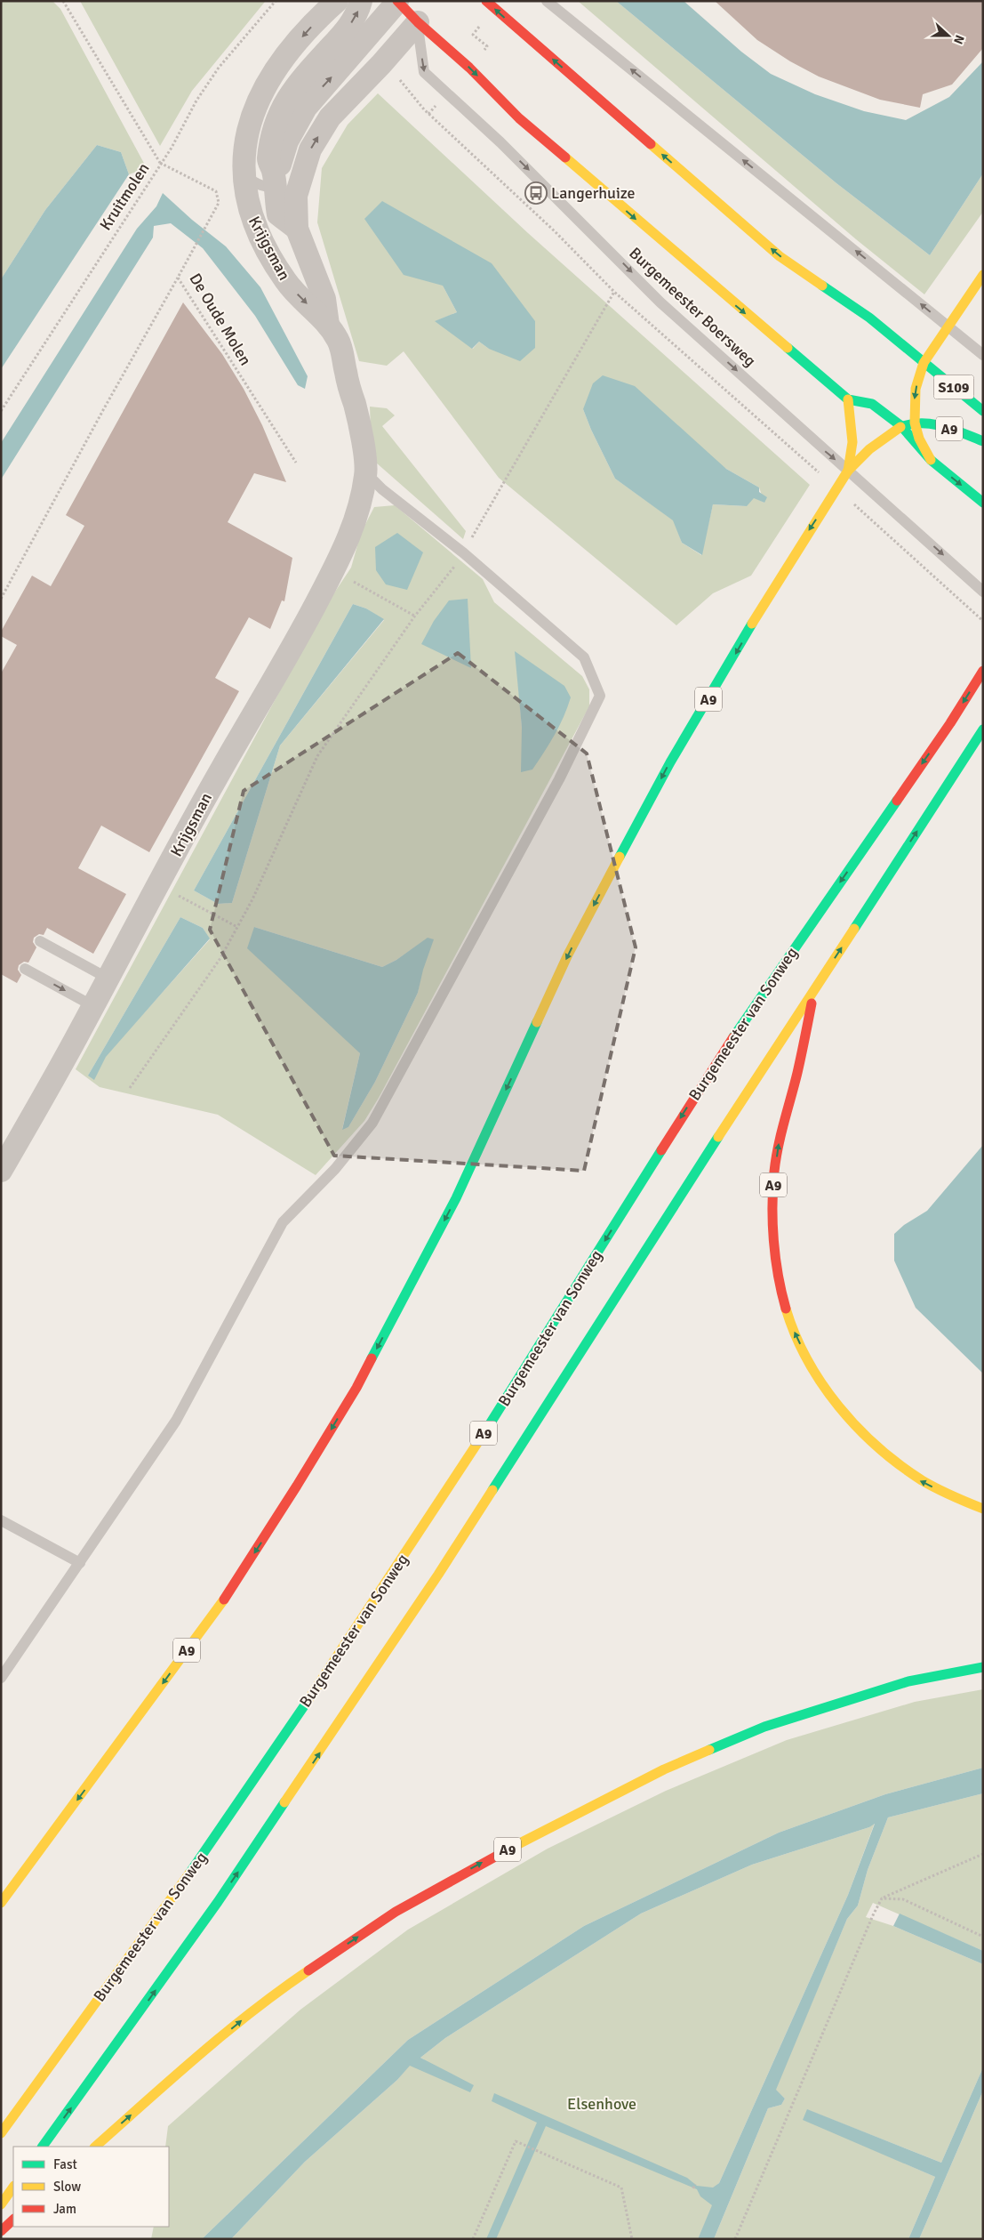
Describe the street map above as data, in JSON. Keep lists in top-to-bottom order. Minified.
{"streets":{"main road":["Burgemeester Boersweg","S109","A9","Burgemeester van Sonweg"],"street":["Krijgsman"],"path":["Kruitmolen","De Oude Molen"]},"crossings":[["Kruitmolen","De Oude Molen"],["Krijgsman","Burgemeester Boersweg"],["Burgemeester Boersweg","A9"],["S109","A9"]],"parks":["Elsenhove"],"places":{"bus stop":["Langerhuize"]},"legend":["Fast","Slow","Jam"],"north":"right"}
